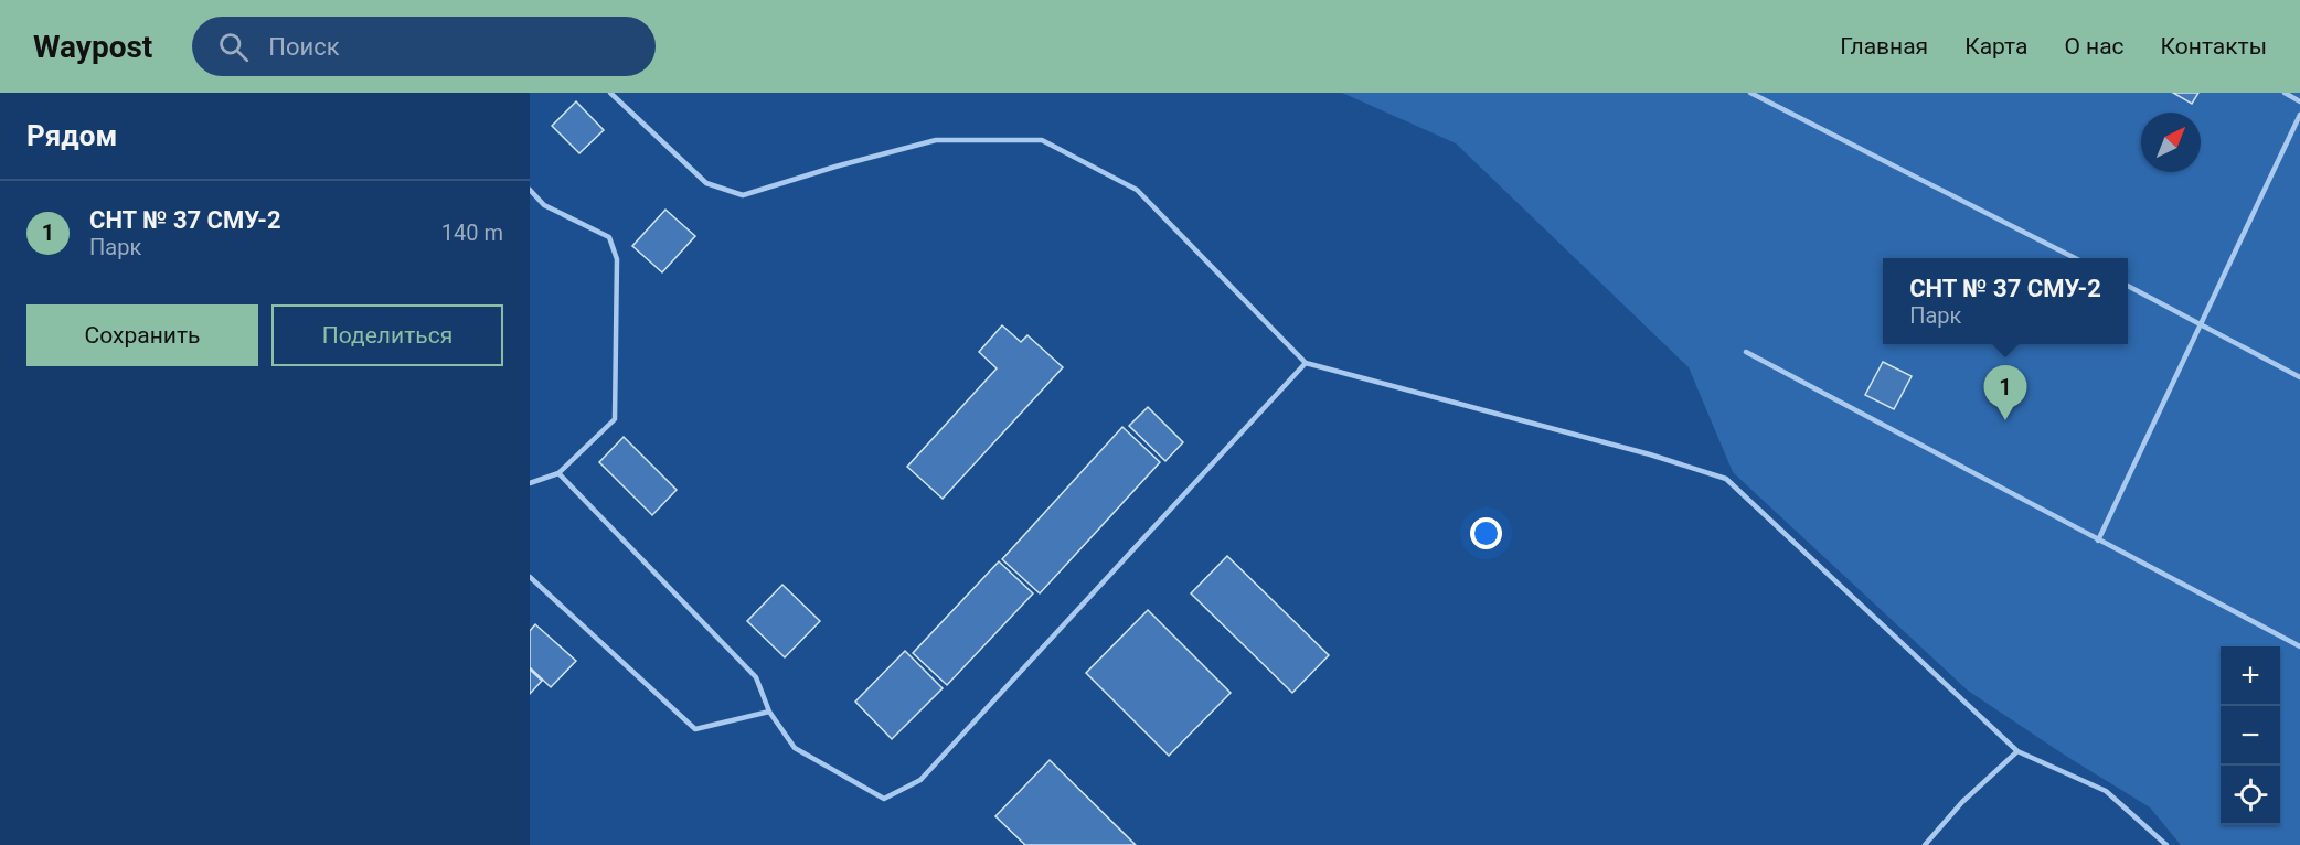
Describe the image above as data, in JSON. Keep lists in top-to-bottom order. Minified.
{"north":"top right","page":{"header":"Waypost","search":"Поиск","nav":["Главная","Карта","О нас","Контакты"],"heading":"Рядом","list":[{"mark":"1","name":"СНТ № 37 СМУ-2","note":"Парк","value":"140 m"}],"popup":["СНТ № 37 СМУ-2","Парк"],"buttons":["Сохранить","Поделиться"],"pins":"1","map_buttons":["+","−"]}}
